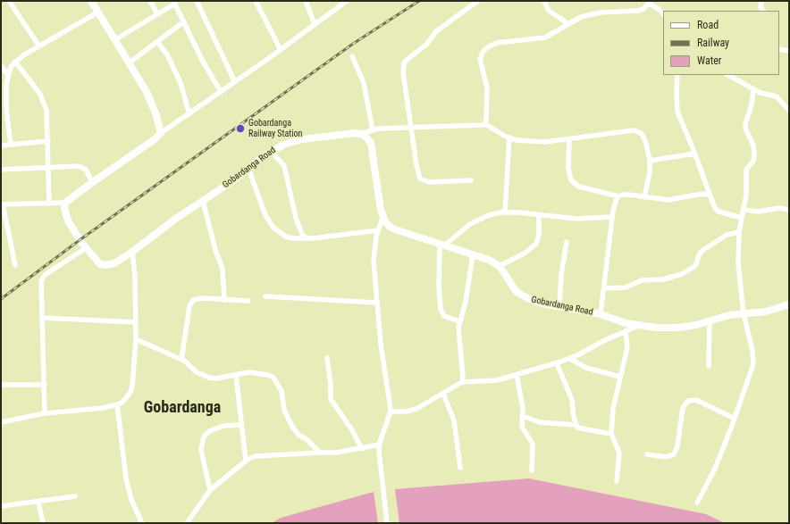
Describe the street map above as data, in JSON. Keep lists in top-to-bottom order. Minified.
{"streets":{"main road":["Gobardanga Road"]},"districts":["Gobardanga"],"places":["Gobardanga Railway Station"],"legend":["Road","Railway","Water"]}
